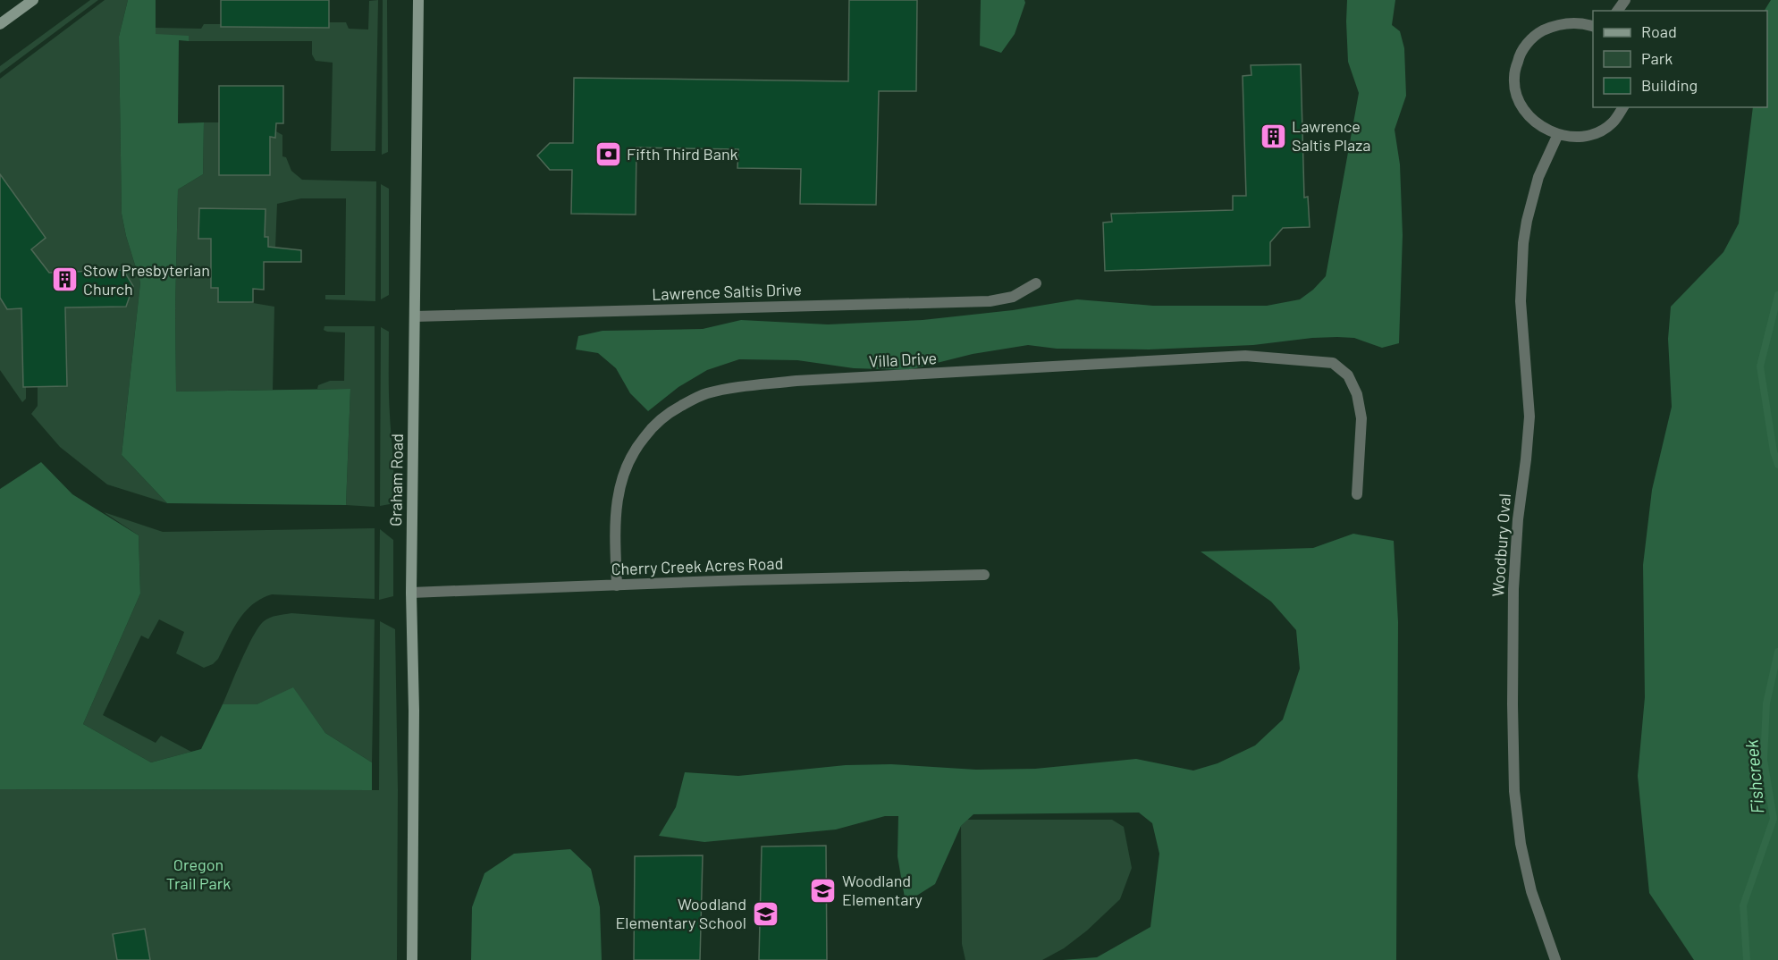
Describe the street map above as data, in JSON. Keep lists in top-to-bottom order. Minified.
{"streets":{"main road":["Graham Road"],"street":["Lawrence Saltis Drive","Villa Drive","Woodbury Oval","Cherry Creek Acres Road"]},"crossings":[["Lawrence Saltis Drive","Graham Road"],["Villa Drive","Cherry Creek Acres Road"],["Graham Road","Cherry Creek Acres Road"]],"water":["Fishcreek"],"parks":["Oregon Trail Park"],"places":{"building":["Lawrence Saltis Plaza","Stow Presbyterian Church"],"bank":["Fifth Third Bank"],"school or university":["Woodland Elementary","Woodland Elementary School"]},"legend":["Road","Park","Building"]}
